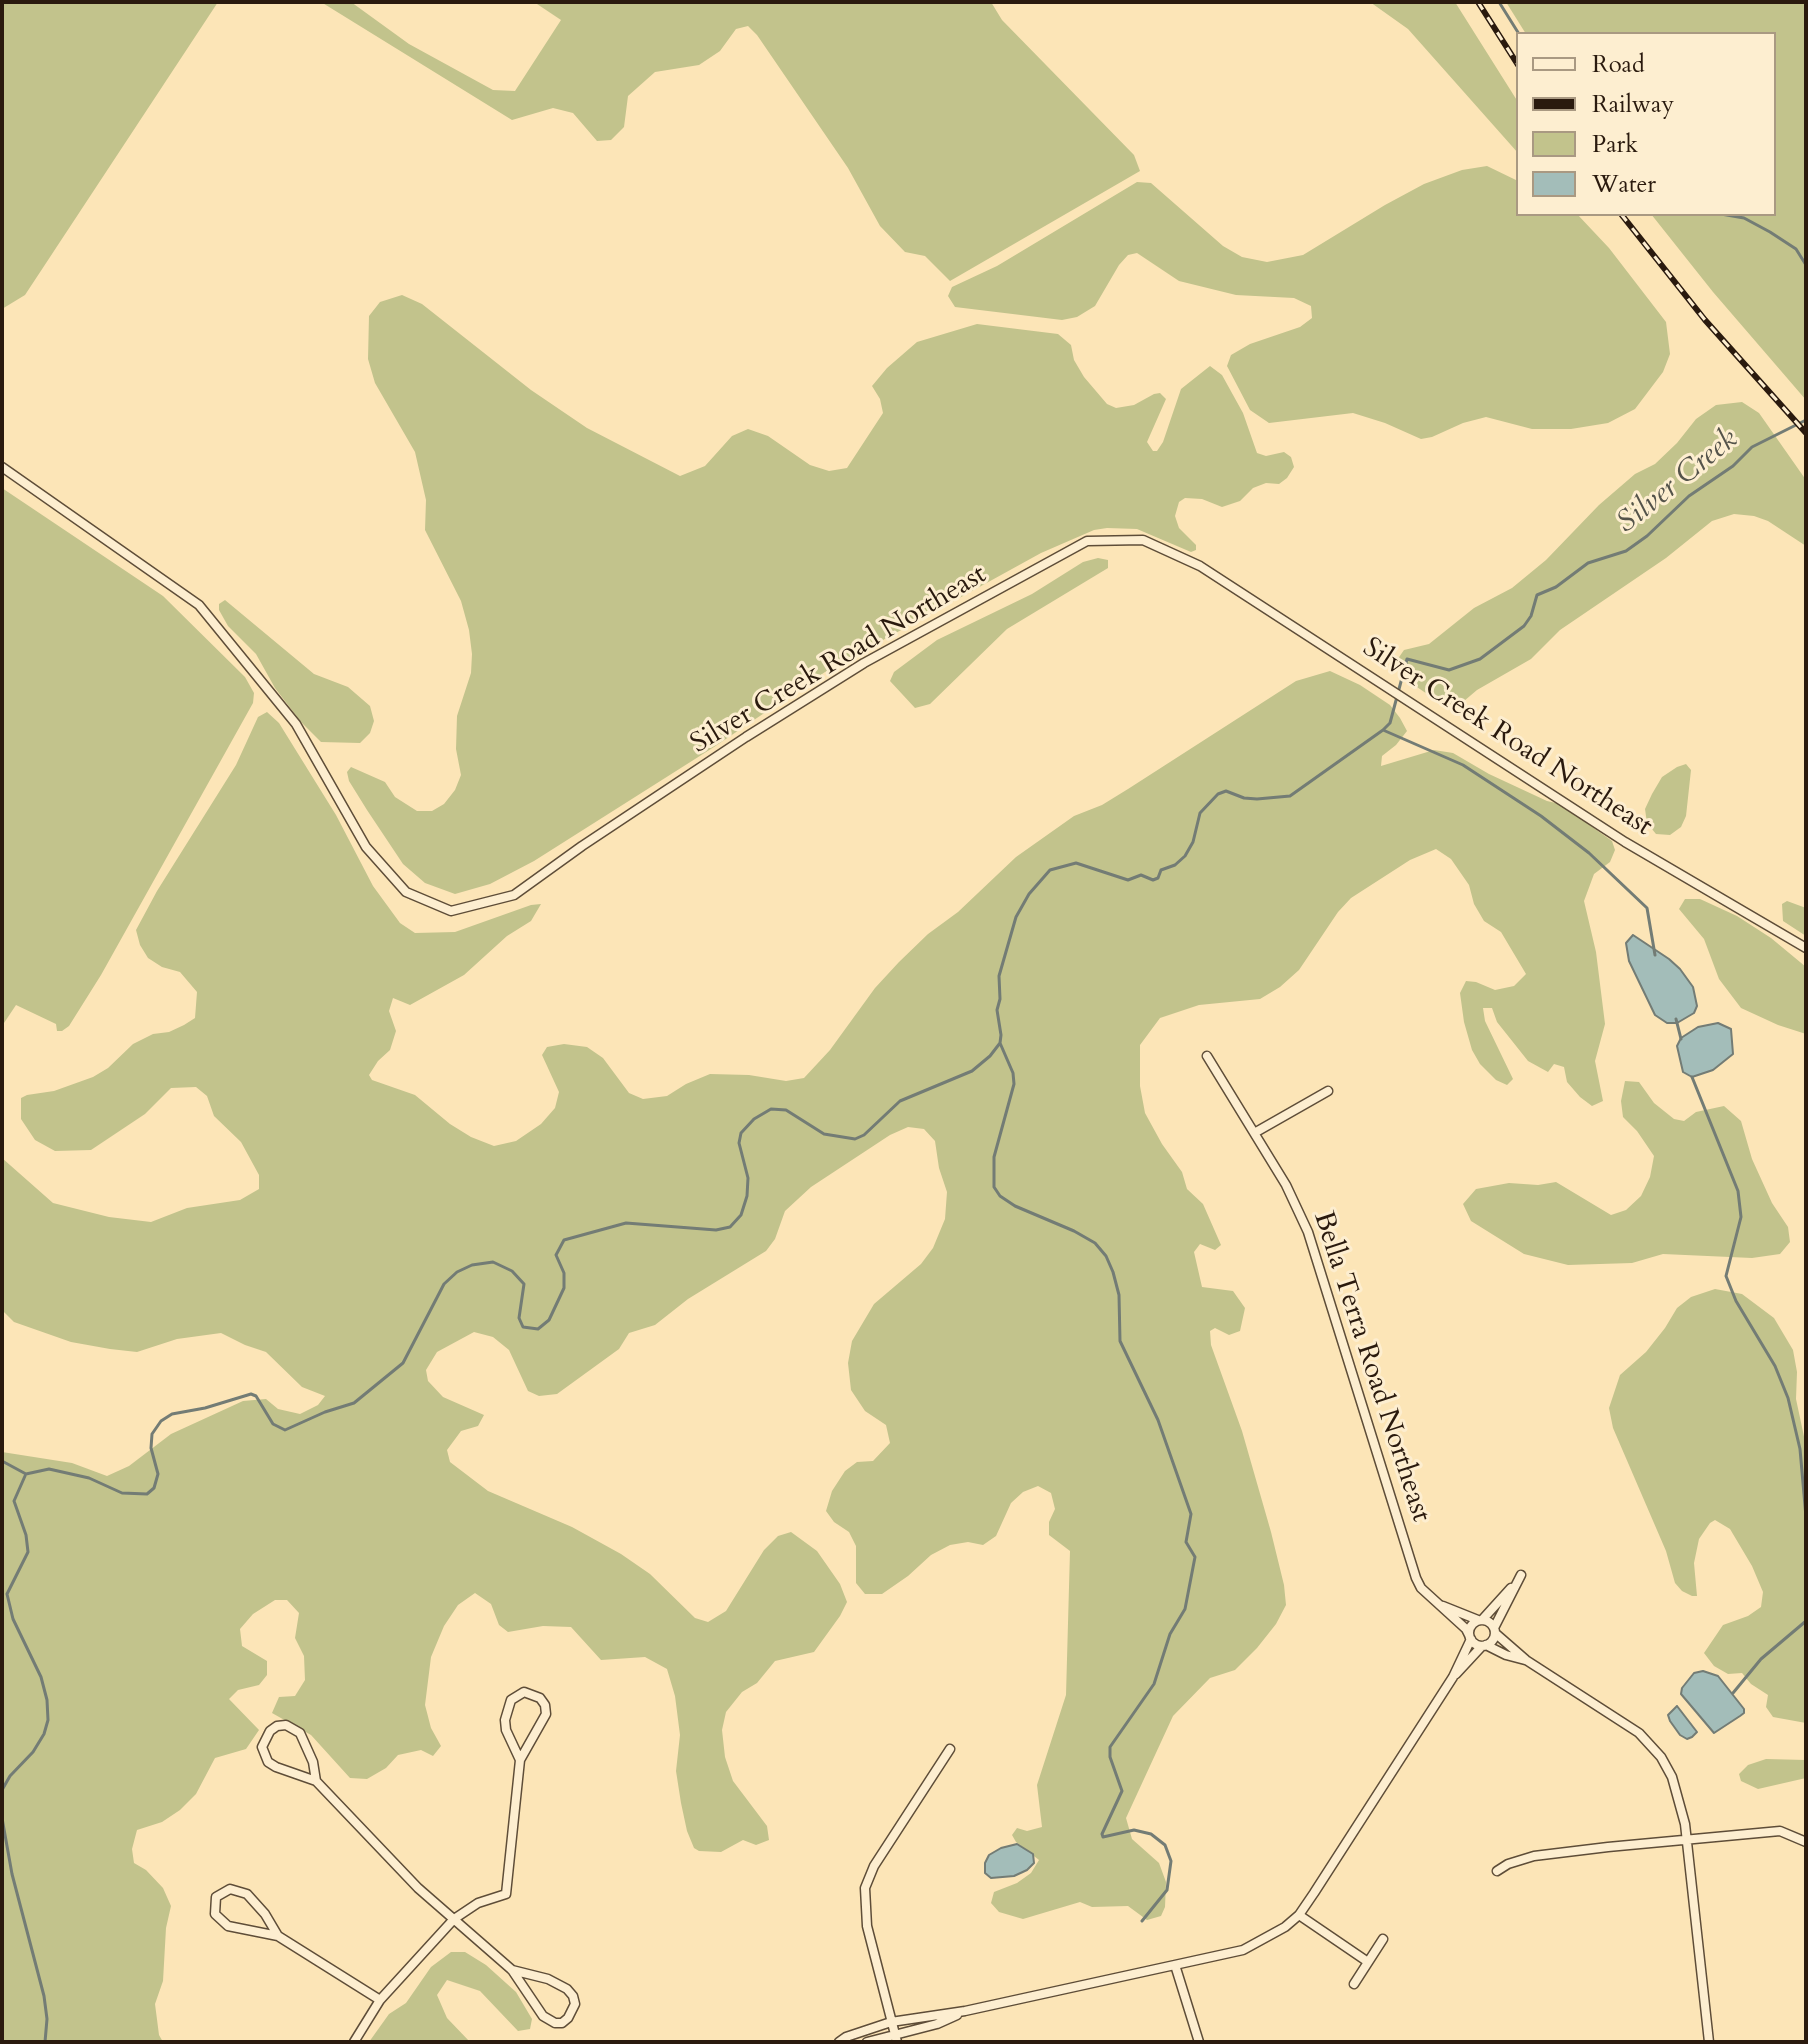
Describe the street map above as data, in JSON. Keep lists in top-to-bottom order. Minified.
{"streets":{"street":["Silver Creek Road Northeast","Bella Terra Road Northeast"]},"water":["Silver Creek"],"legend":["Road","Railway","Park","Water"]}
